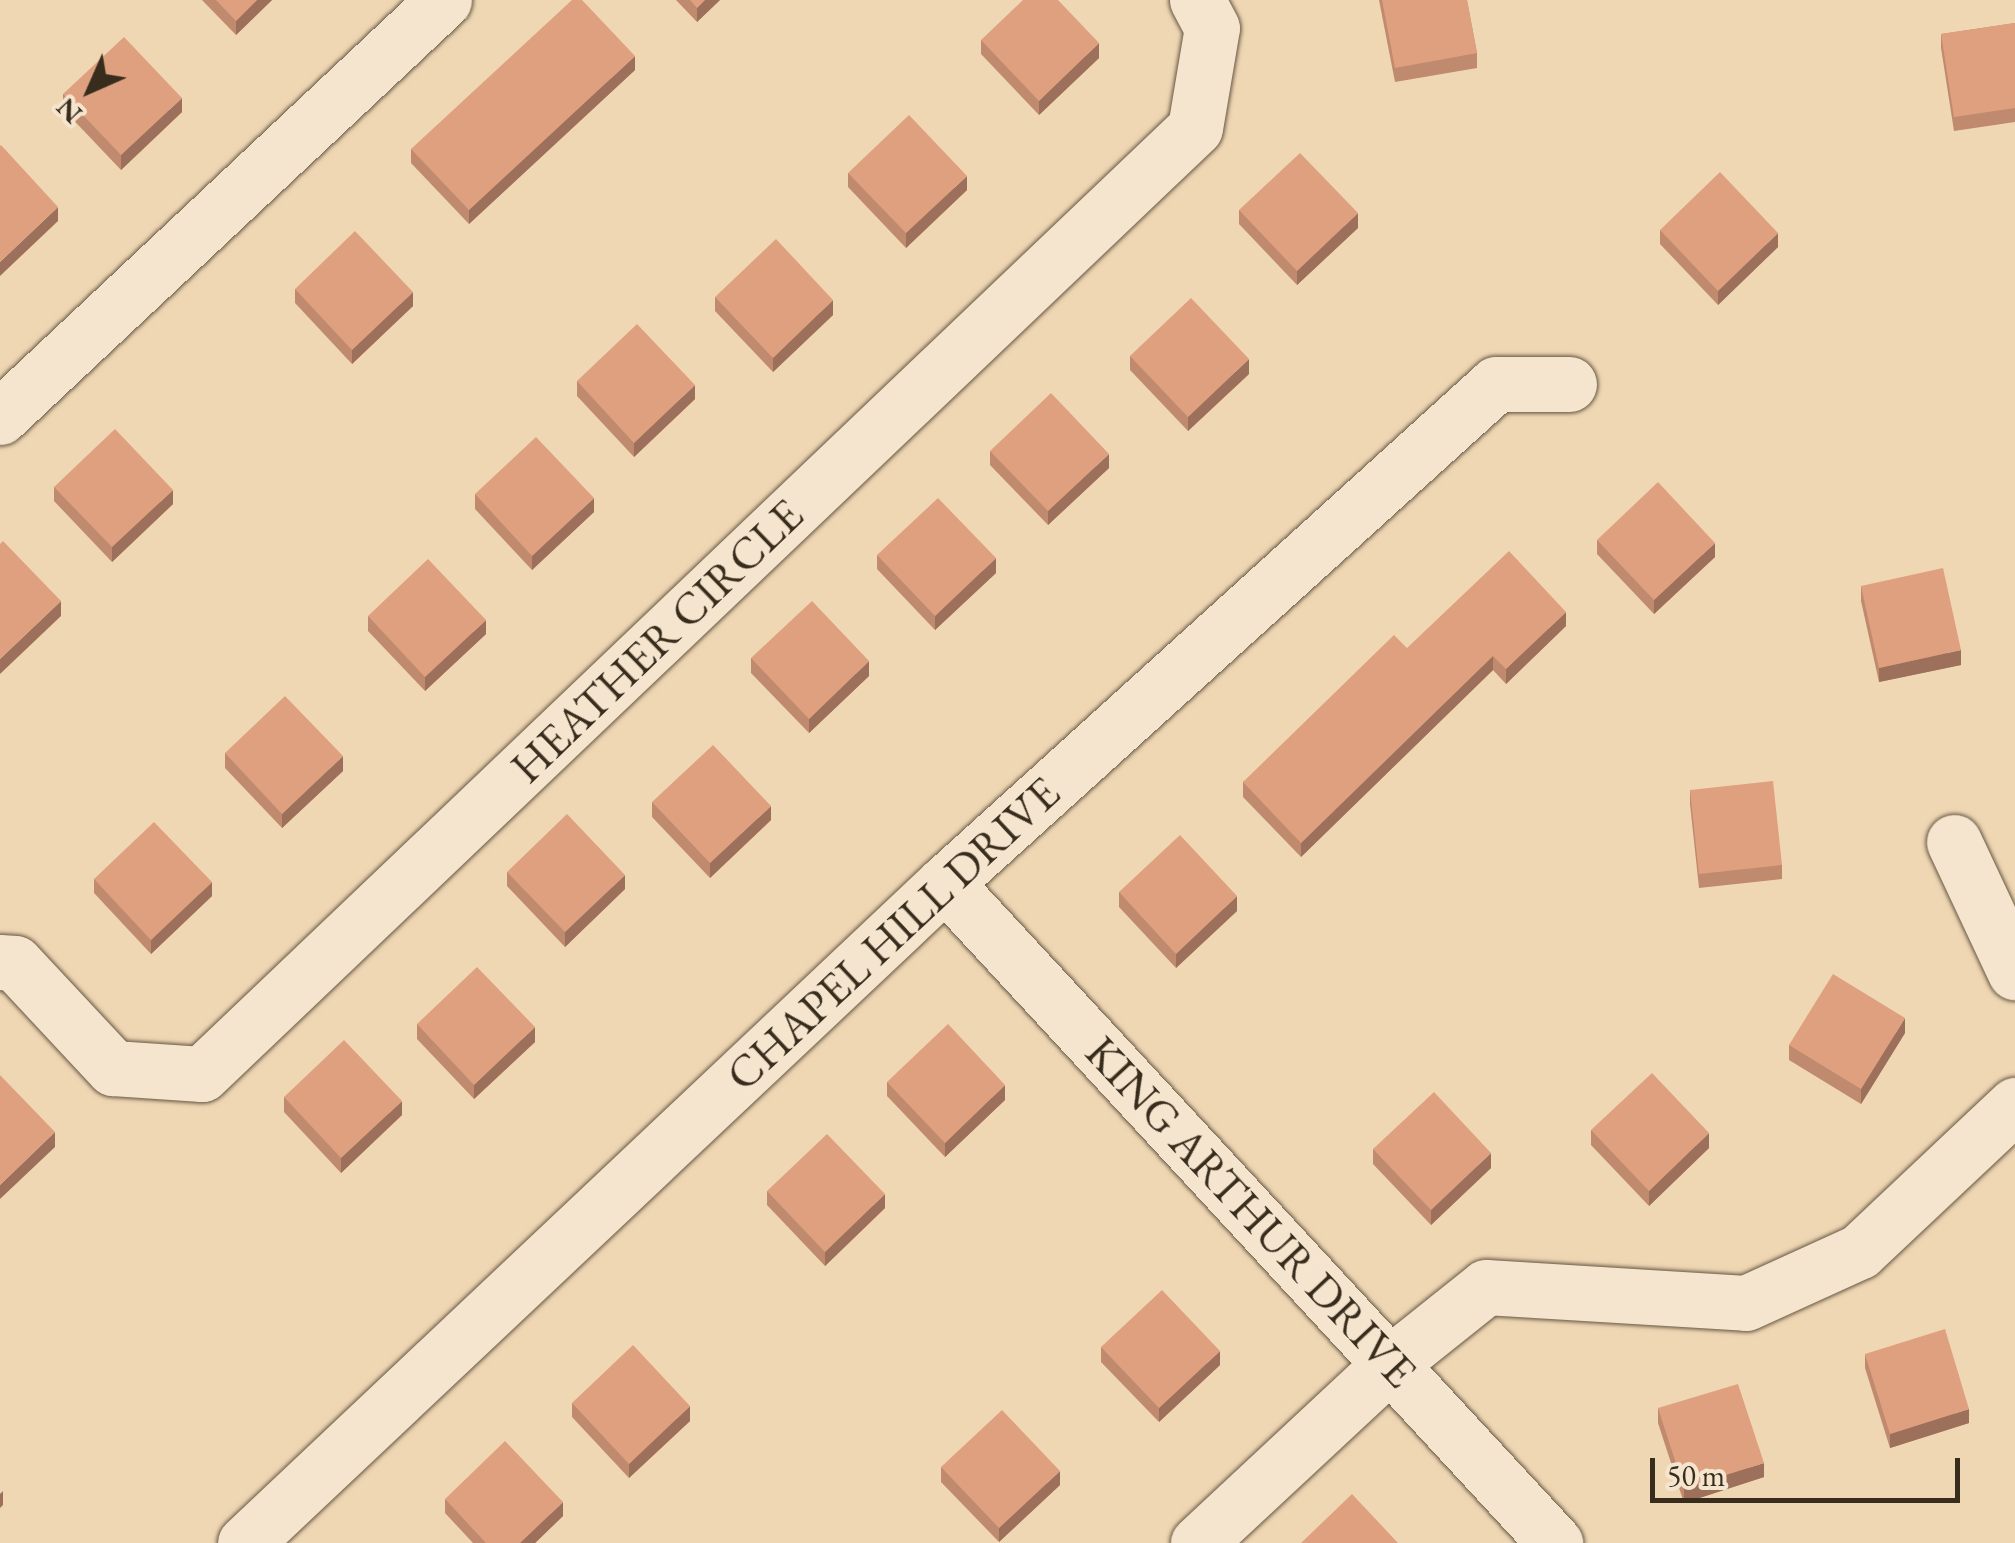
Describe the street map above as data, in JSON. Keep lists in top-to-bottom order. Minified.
{"streets":{"street":["HEATHER CIRCLE","CHAPEL HILL DRIVE","KING ARTHUR DRIVE"]},"crossings":[["CHAPEL HILL DRIVE","KING ARTHUR DRIVE"]],"scale_bar":"50 m","north":"bottom left"}
